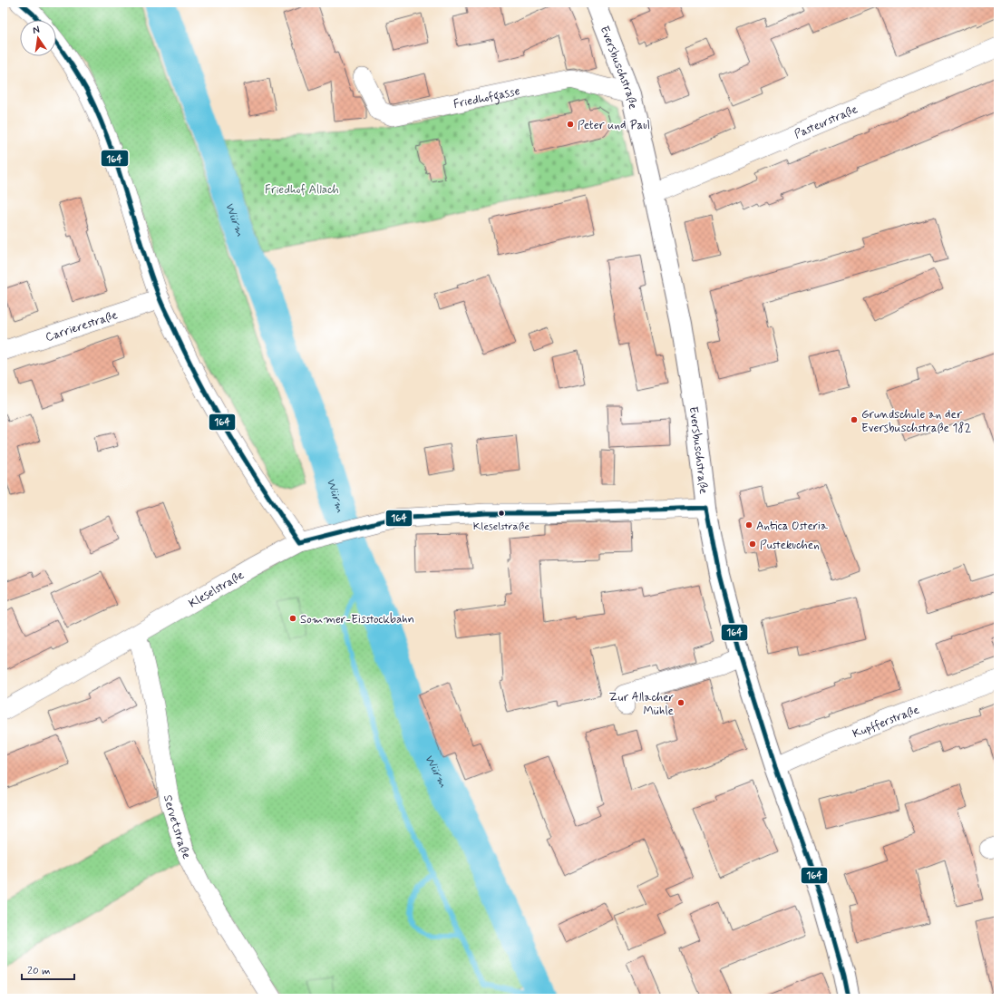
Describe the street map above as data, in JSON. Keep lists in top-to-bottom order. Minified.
{"streets":{"main road":["Eversbuschstraße"],"street":["Friedhofgasse","Pasteurstraße","Carrierestraße","Kleselstraße","Kupfferstraße","Servetstraße"]},"crossings":[["Eversbuschstraße","Friedhofgasse"],["Eversbuschstraße","Pasteurstraße"],["Eversbuschstraße","Kleselstraße"],["Eversbuschstraße","Kupfferstraße"],["Kleselstraße","Servetstraße"]],"water":["Würm"],"parks":["Friedhof Allach"],"places":["Peter und Paul","Grundschule an der Eversbuschstraße 182","Kleselstraße","Antica Osteria","Pustekuchen","Sommer-Eisstockbahn","Zur Allacher Mühle"],"lines":["transit line 164"],"scale_bar":"20 m","north":"top"}
